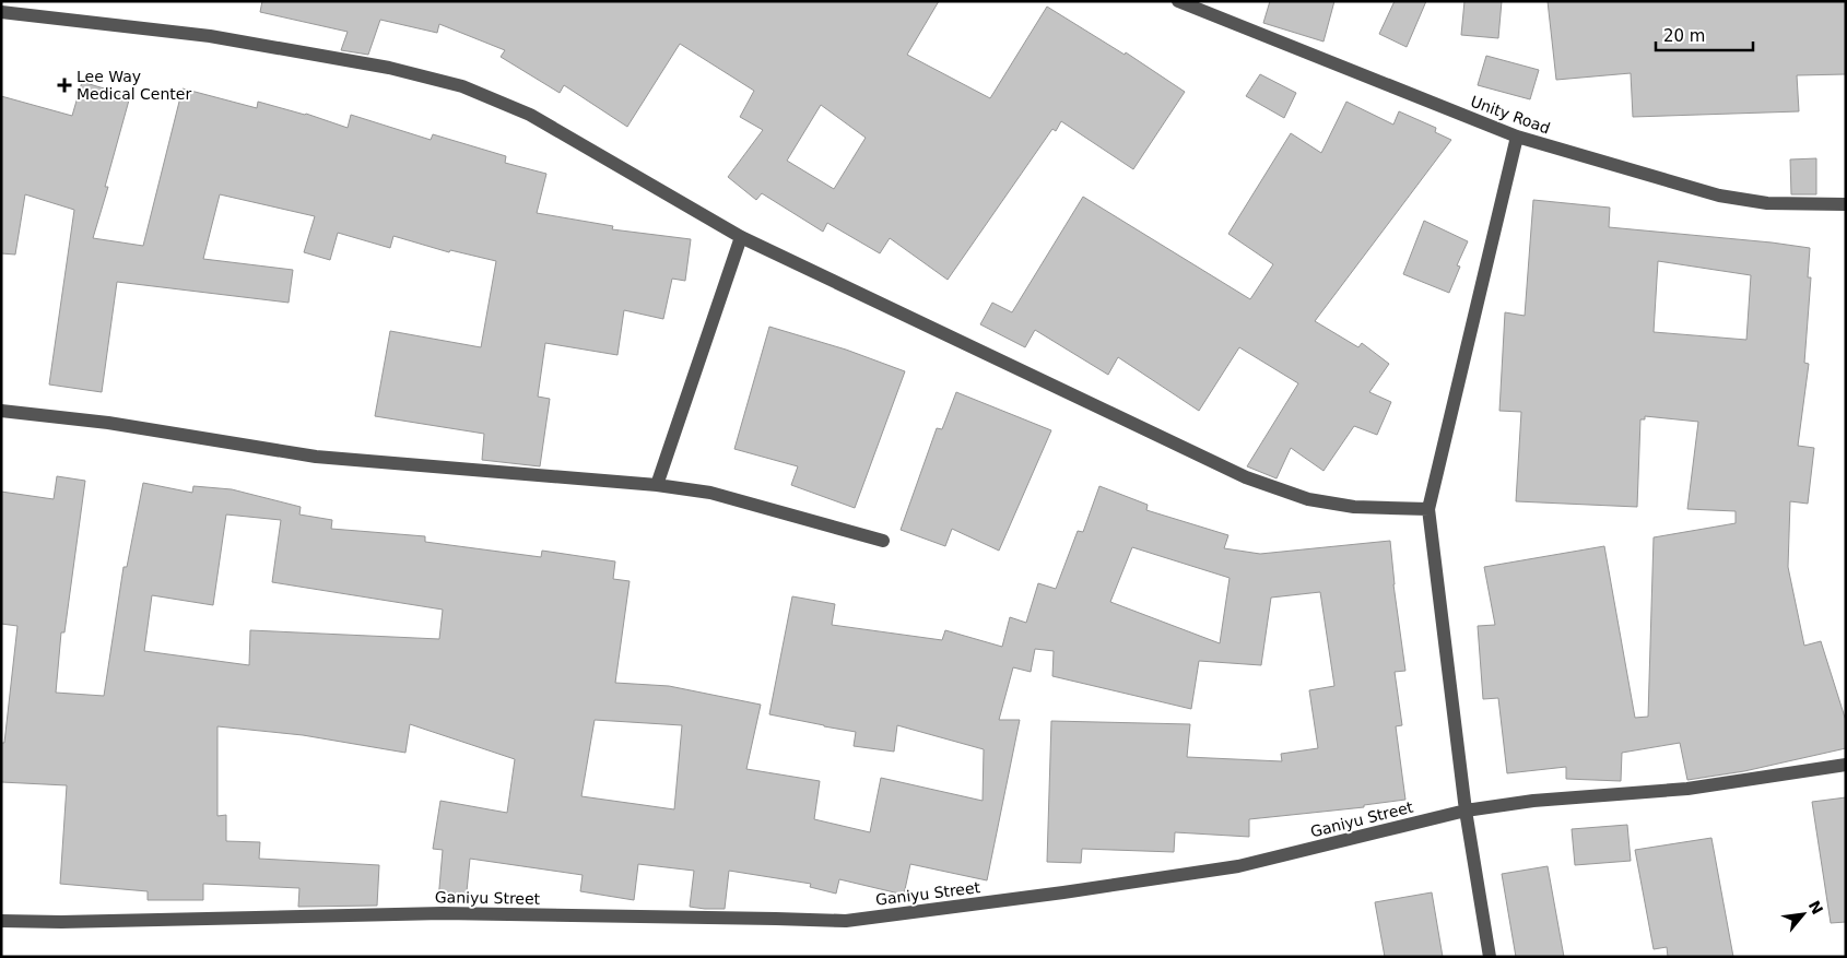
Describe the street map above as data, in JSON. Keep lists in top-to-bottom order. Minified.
{"streets":{"street":["Unity Road","Ganiyu Street"]},"places":{"health":["Lee Way Medical Center"]},"scale_bar":"20 m","north":"top right"}
